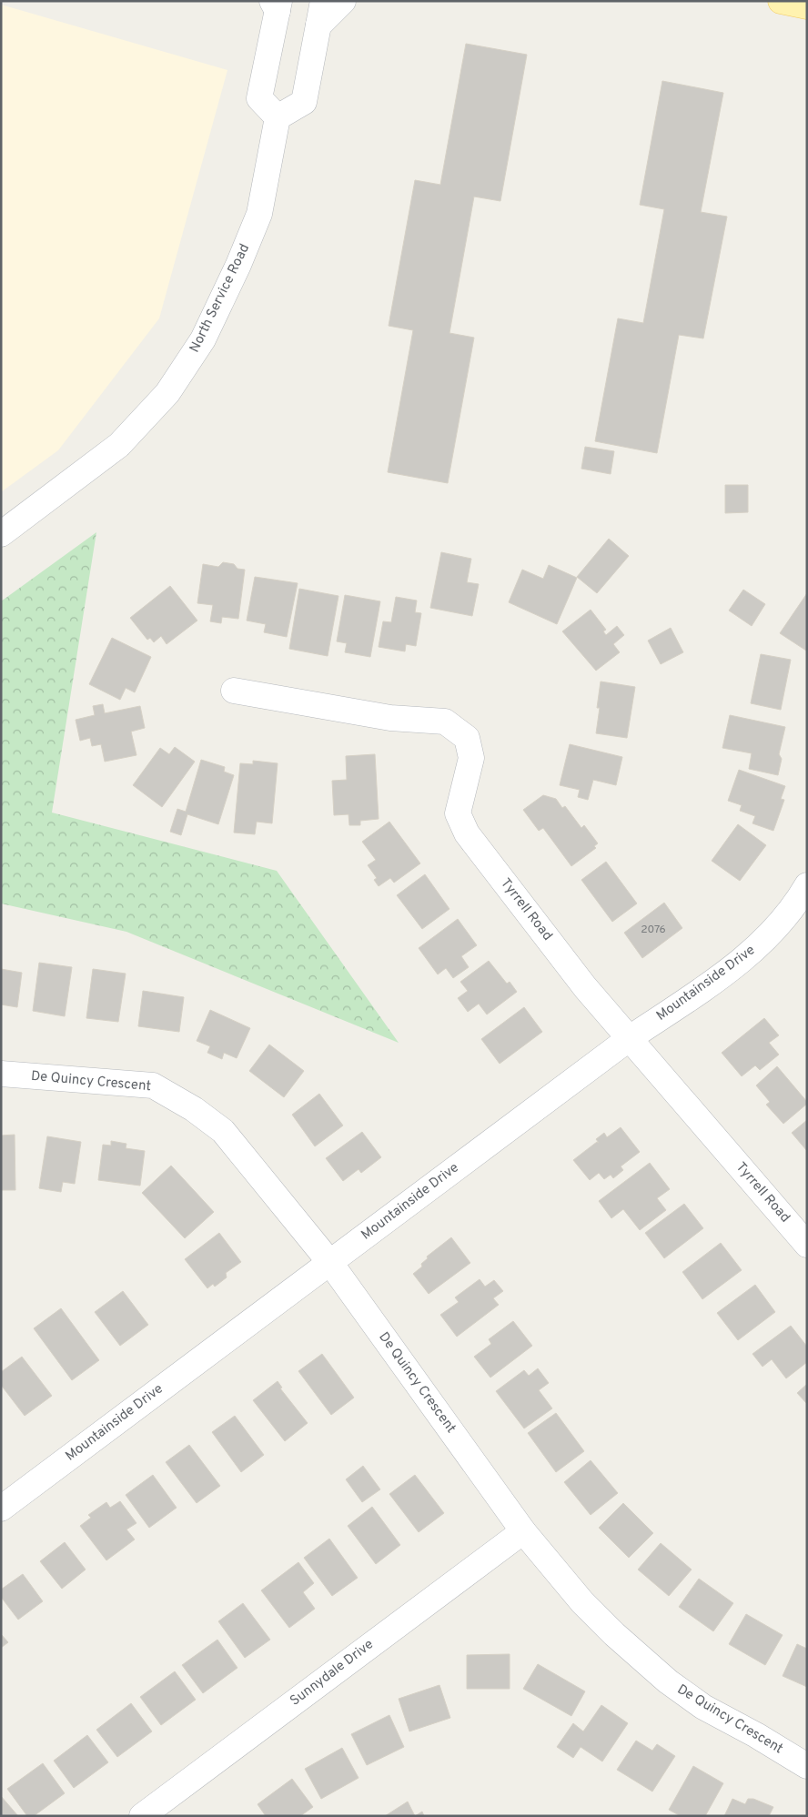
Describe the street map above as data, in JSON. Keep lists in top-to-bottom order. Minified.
{"streets":{"street":["North Service Road","Tyrrell Road","Mountainside Drive","De Quincy Crescent","Sunnydale Drive"]},"crossings":[["Tyrrell Road","Mountainside Drive"],["Mountainside Drive","De Quincy Crescent"],["De Quincy Crescent","Sunnydale Drive"]],"house_numbers":["2076"]}
